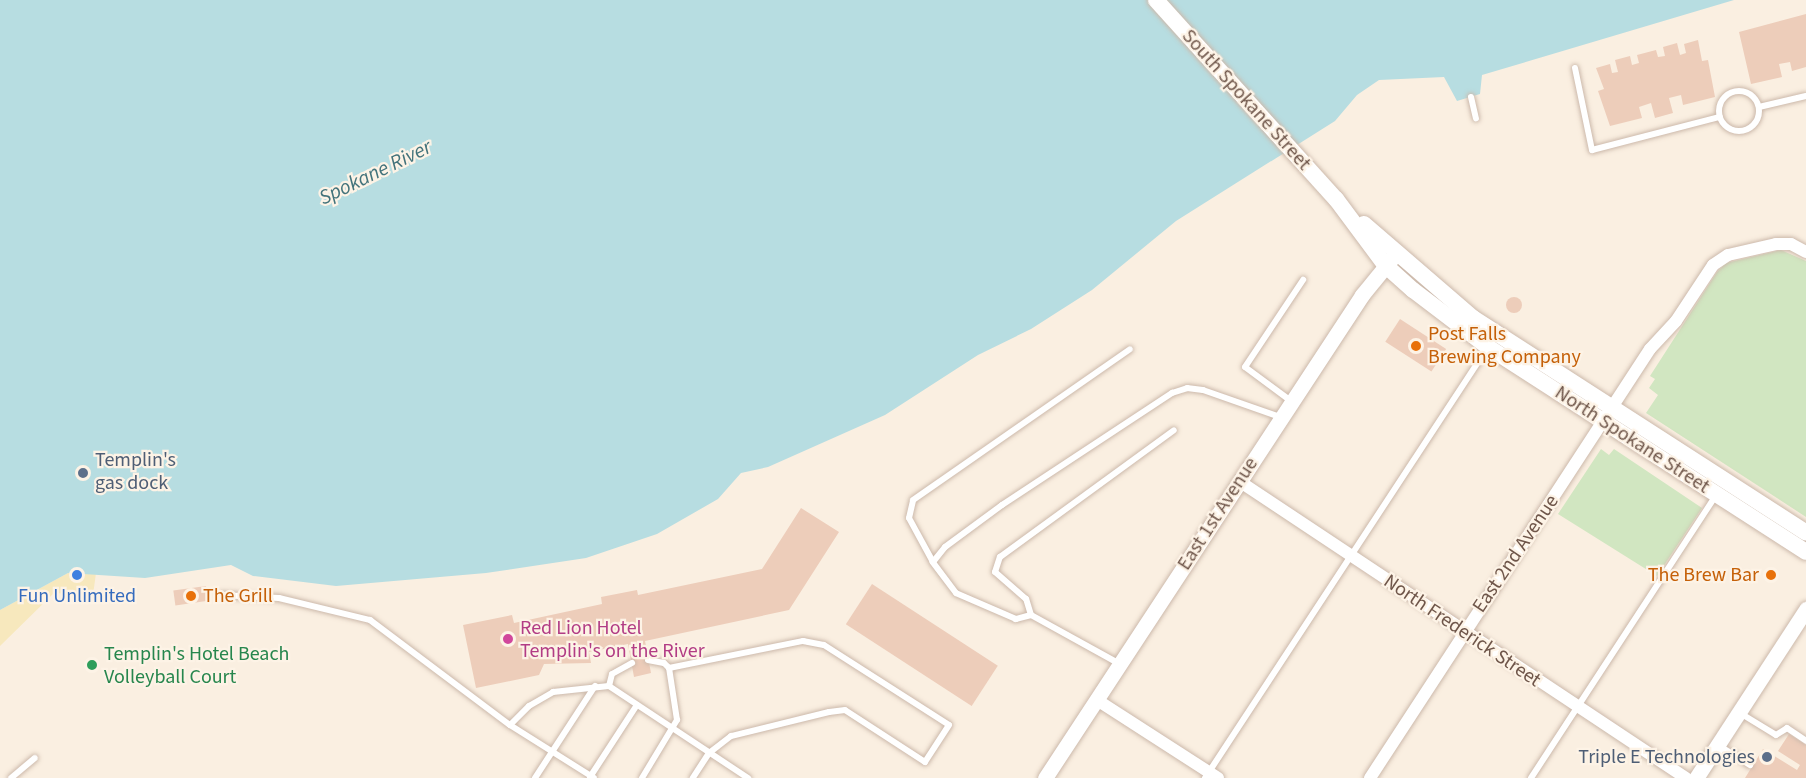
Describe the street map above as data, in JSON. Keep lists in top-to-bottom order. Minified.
{"streets":{"main road":["South Spokane Street","North Spokane Street"],"street":["East 1st Avenue","East 2nd Avenue","North Frederick Street"]},"crossings":[["South Spokane Street","North Spokane Street"],["North Spokane Street","East 1st Avenue"],["North Spokane Street","East 2nd Avenue"],["East 1st Avenue","North Frederick Street"],["East 2nd Avenue","North Frederick Street"]],"water":["Spokane River"],"places":["Post Falls Brewing Company","Templin's gas dock","Fun Unlimited","The Brew Bar","The Grill","Red Lion Hotel Templin's on the River","Templin's Hotel Beach Volleyball Court","Triple E Technologies"]}
